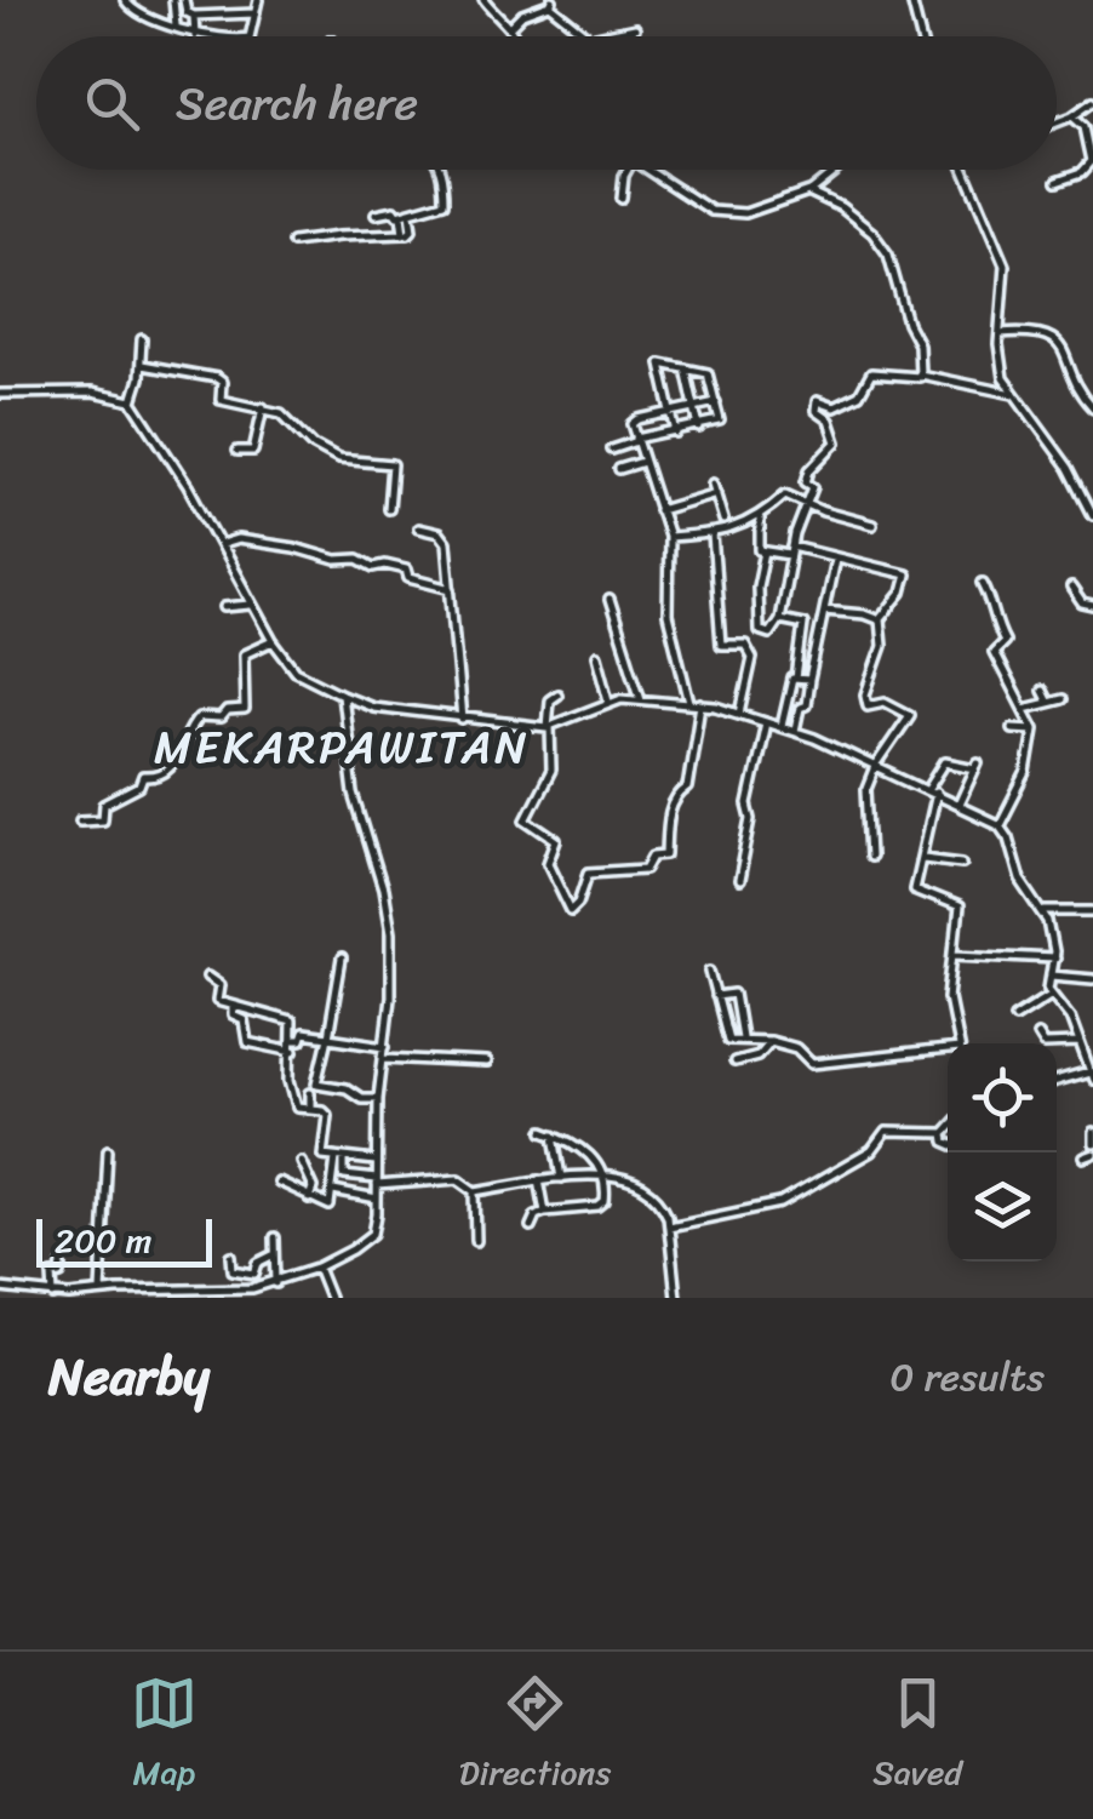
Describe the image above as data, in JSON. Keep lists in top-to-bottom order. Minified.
{"districts":["MEKARPAWITAN"],"scale_bar":"200 m","page":{"search":"Search here","scale":"200 m","heading":["Nearby","0 results"],"nav":["Map","Directions","Saved"]}}
